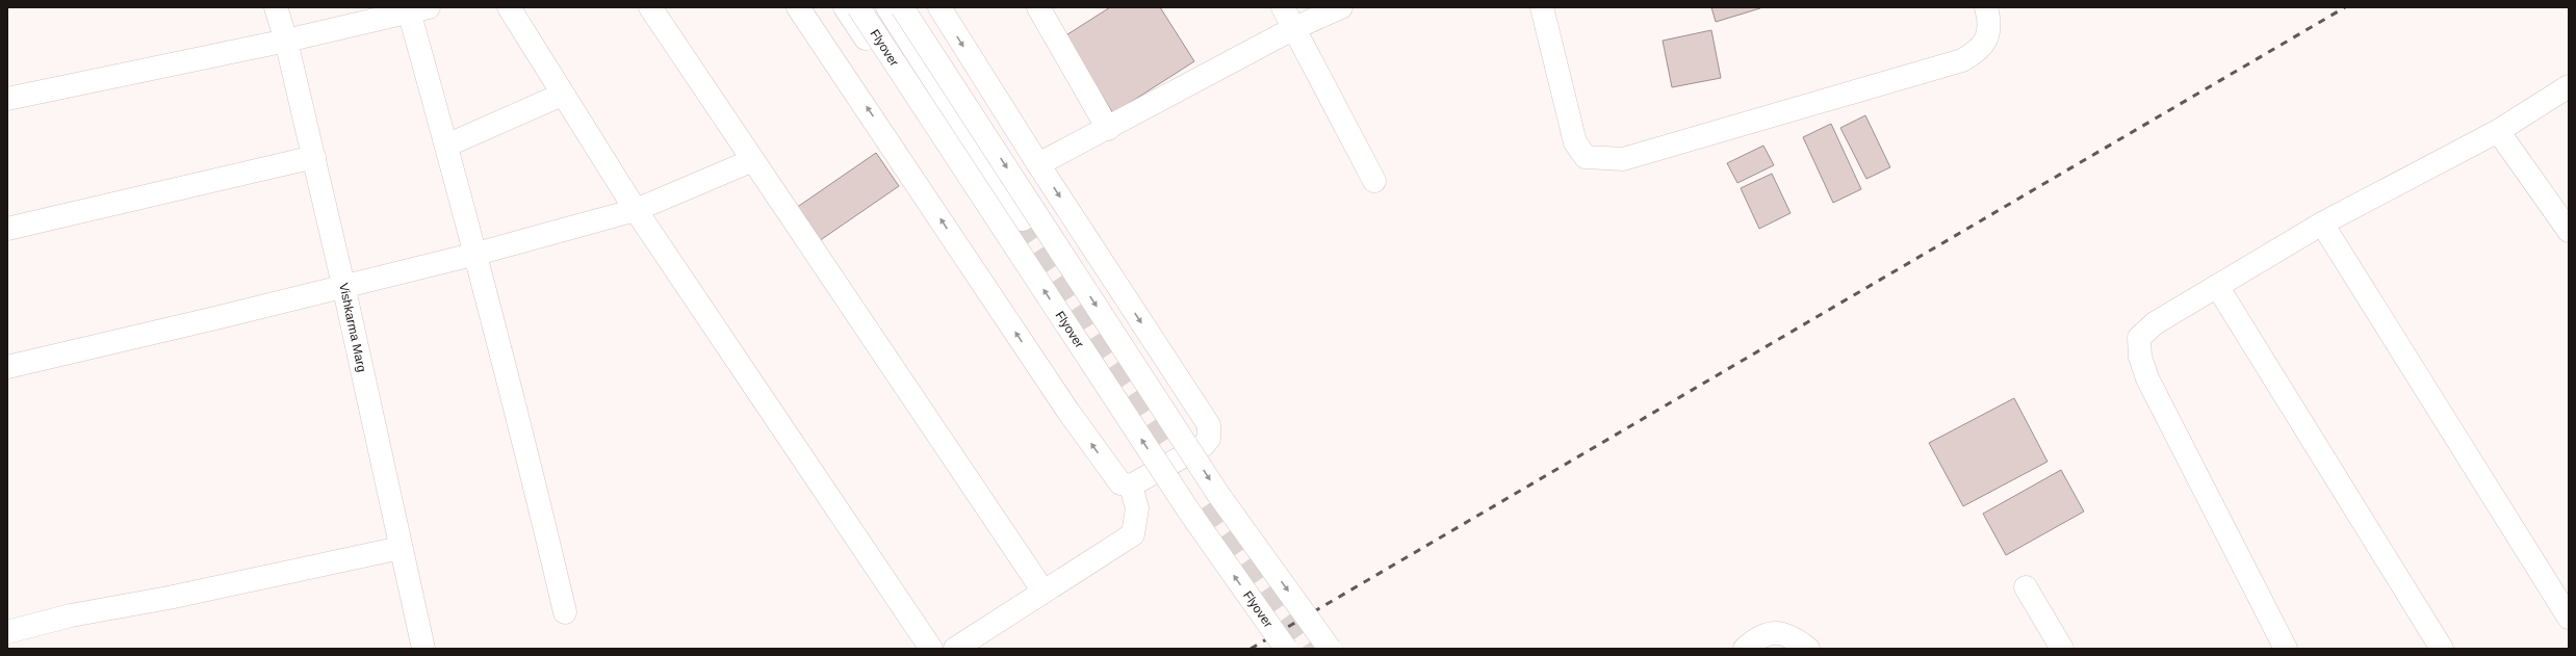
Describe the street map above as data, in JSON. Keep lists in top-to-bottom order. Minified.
{"streets":{"street":["Flyover","Vishkarma Marg"]}}
